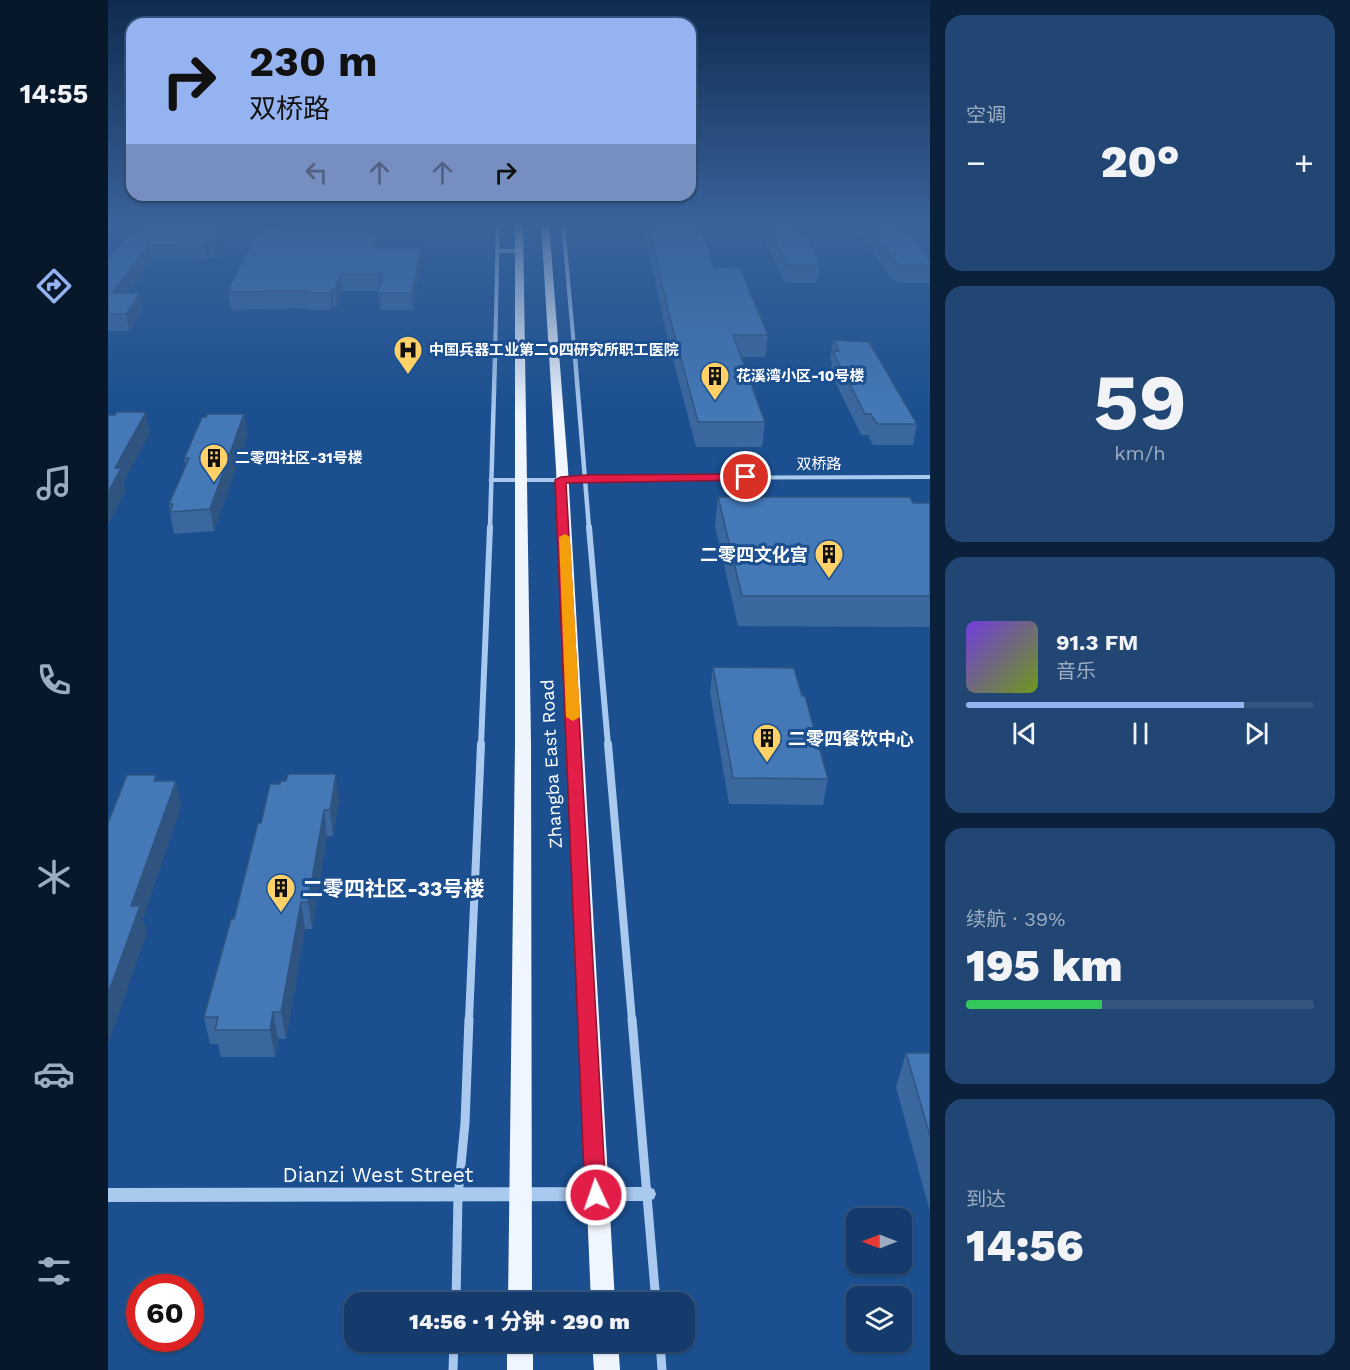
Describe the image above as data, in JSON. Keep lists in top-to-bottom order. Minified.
{"streets":{"main road":["Zhangba East Road"],"street":["双桥路","Dianzi West Street"]},"crossings":[["双桥路","Zhangba East Road"],["Zhangba East Road","Dianzi West Street"]],"places":{"hospital":["中国兵器工业第二0四研究所职工医院"],"building":["花溪湾小区-10号楼","二零四社区-31号楼","二零四文化宫","二零四餐饮中心","二零四社区-33号楼"]},"north":"left","page":{"tabs":"14:55","tile":["空调",["59","km/h"],["续航 · 39%","195 km"],["到达","14:56"]],"turn":["230 m","双桥路"],"heat":["−","20°","+"],"song":["91.3 FM","音乐"],"limit":"60","trip":"14:56 · 1 分钟 · 290 m"}}
